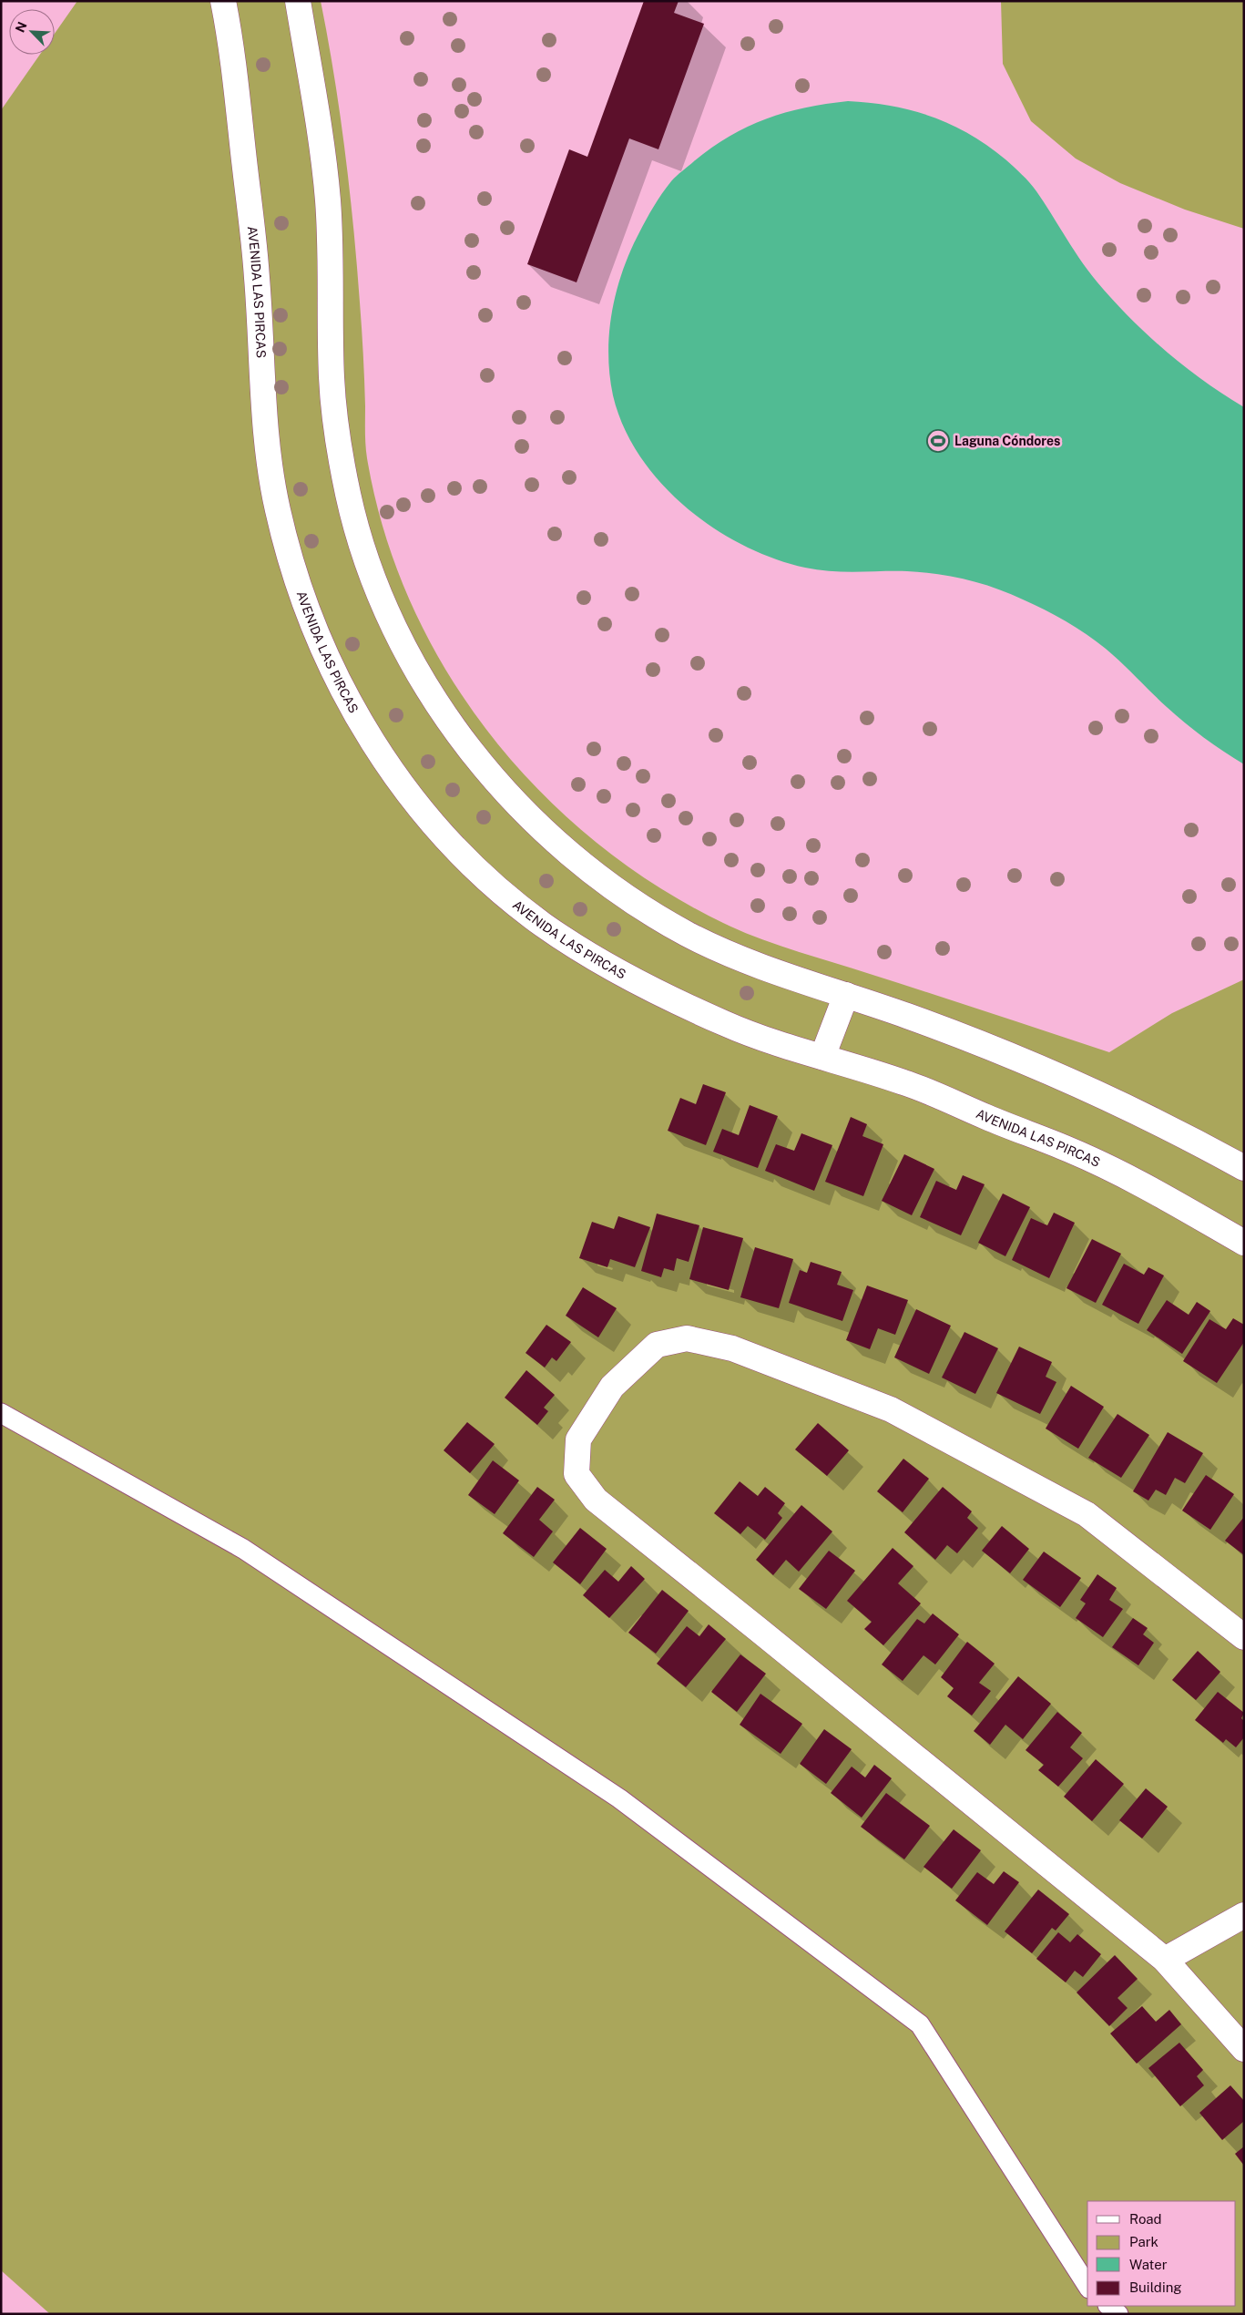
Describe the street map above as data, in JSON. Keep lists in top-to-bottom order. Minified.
{"streets":{"street":["AVENIDA LAS PIRCAS"]},"places":{"sports":["Laguna Cóndores"]},"legend":["Road","Park","Water","Building"],"north":"top left"}
